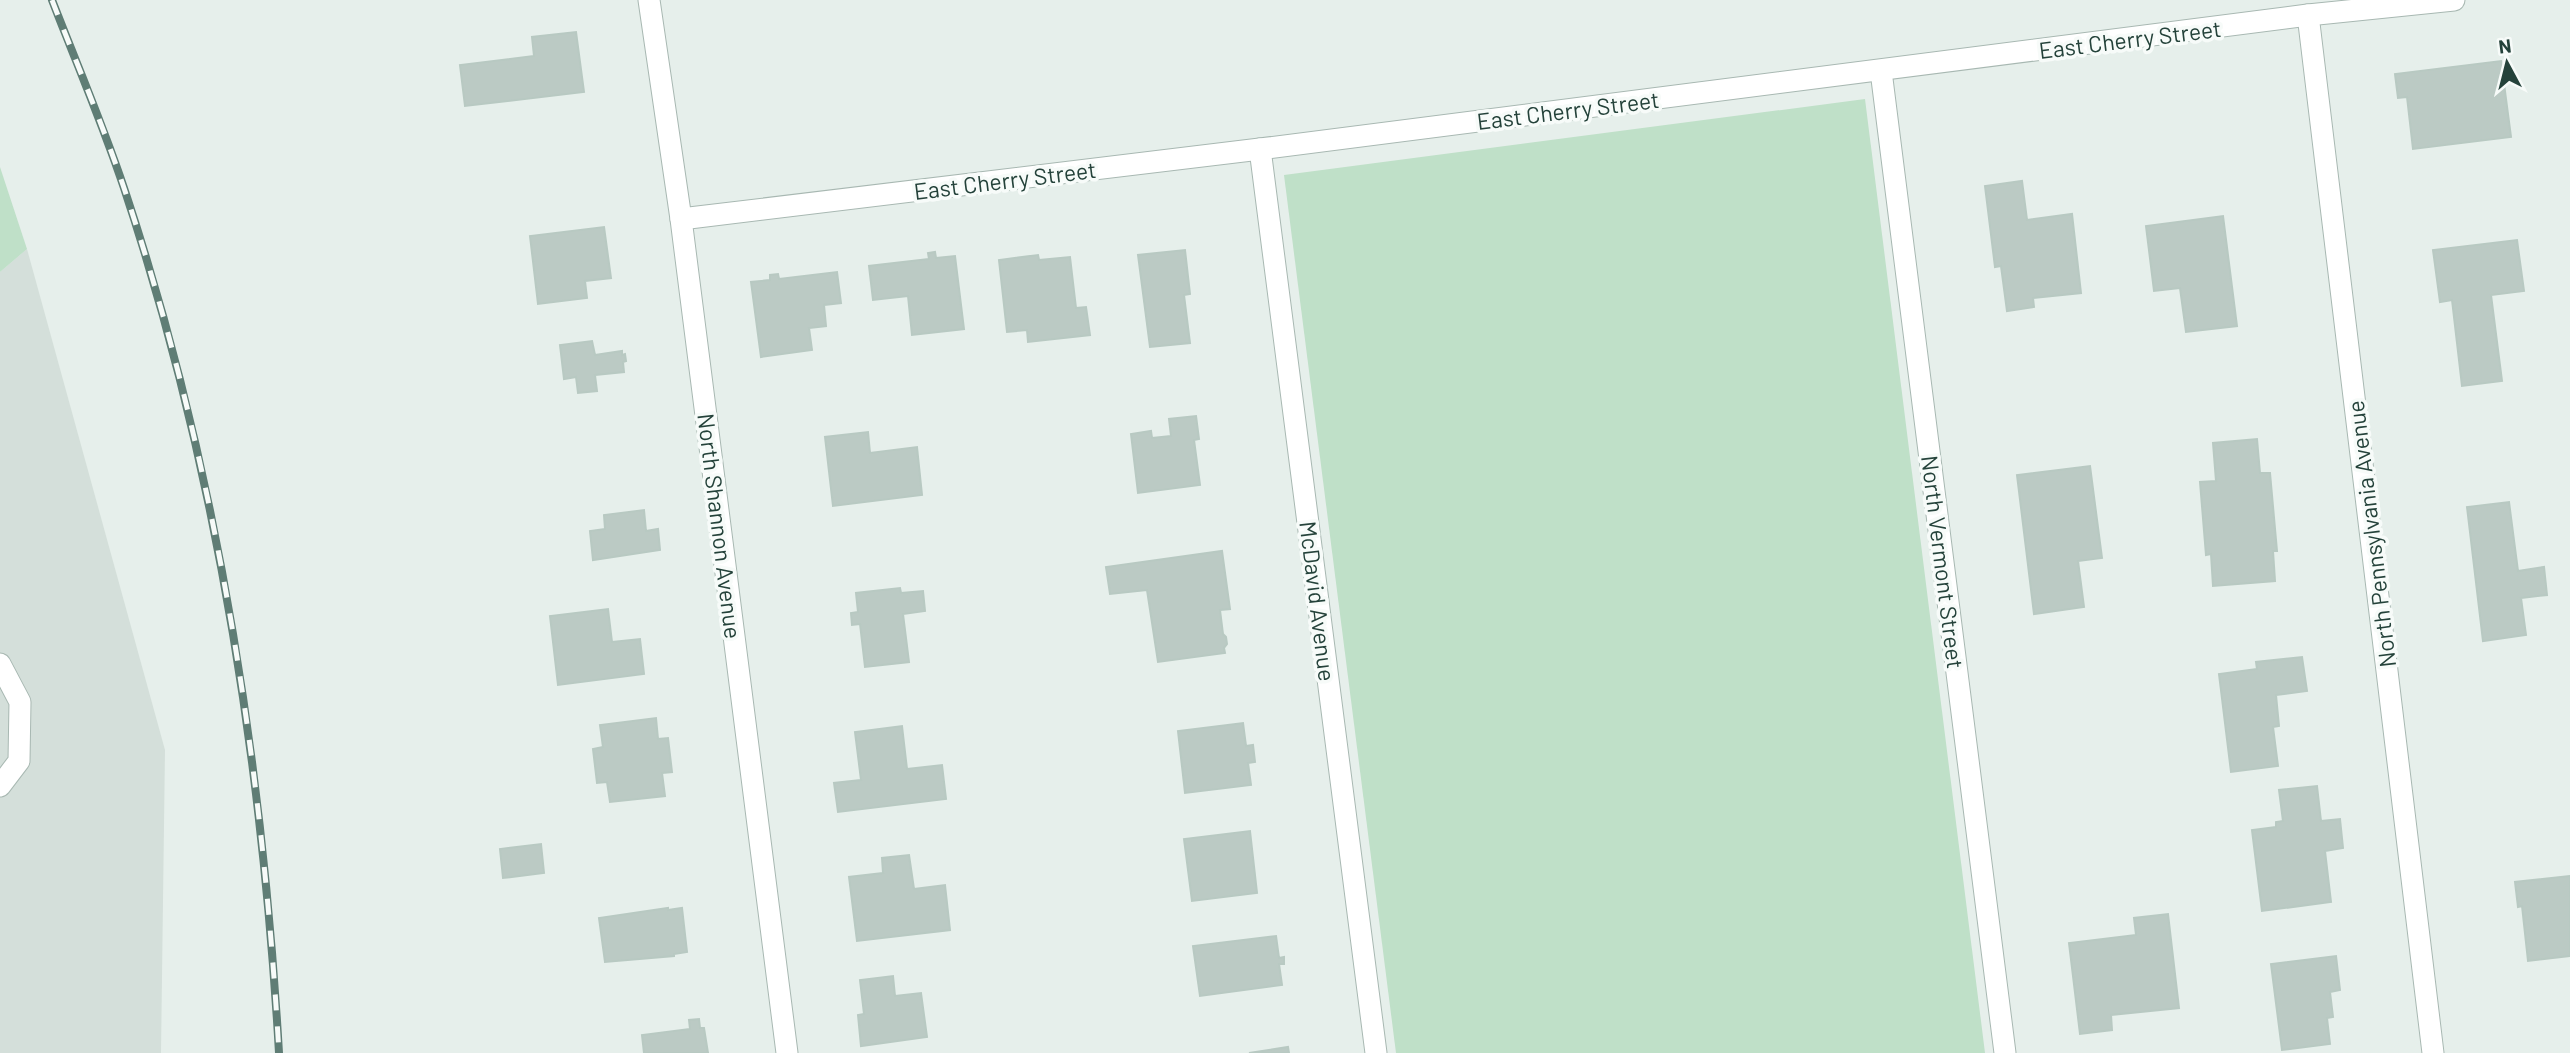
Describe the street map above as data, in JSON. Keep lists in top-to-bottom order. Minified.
{"streets":{"street":["East Cherry Street","North Shannon Avenue","North Pennsylvania Avenue","North Vermont Street","McDavid Avenue"]},"crossings":[["East Cherry Street","North Shannon Avenue"],["East Cherry Street","North Pennsylvania Avenue"],["East Cherry Street","North Vermont Street"],["East Cherry Street","McDavid Avenue"]],"north":"top"}
